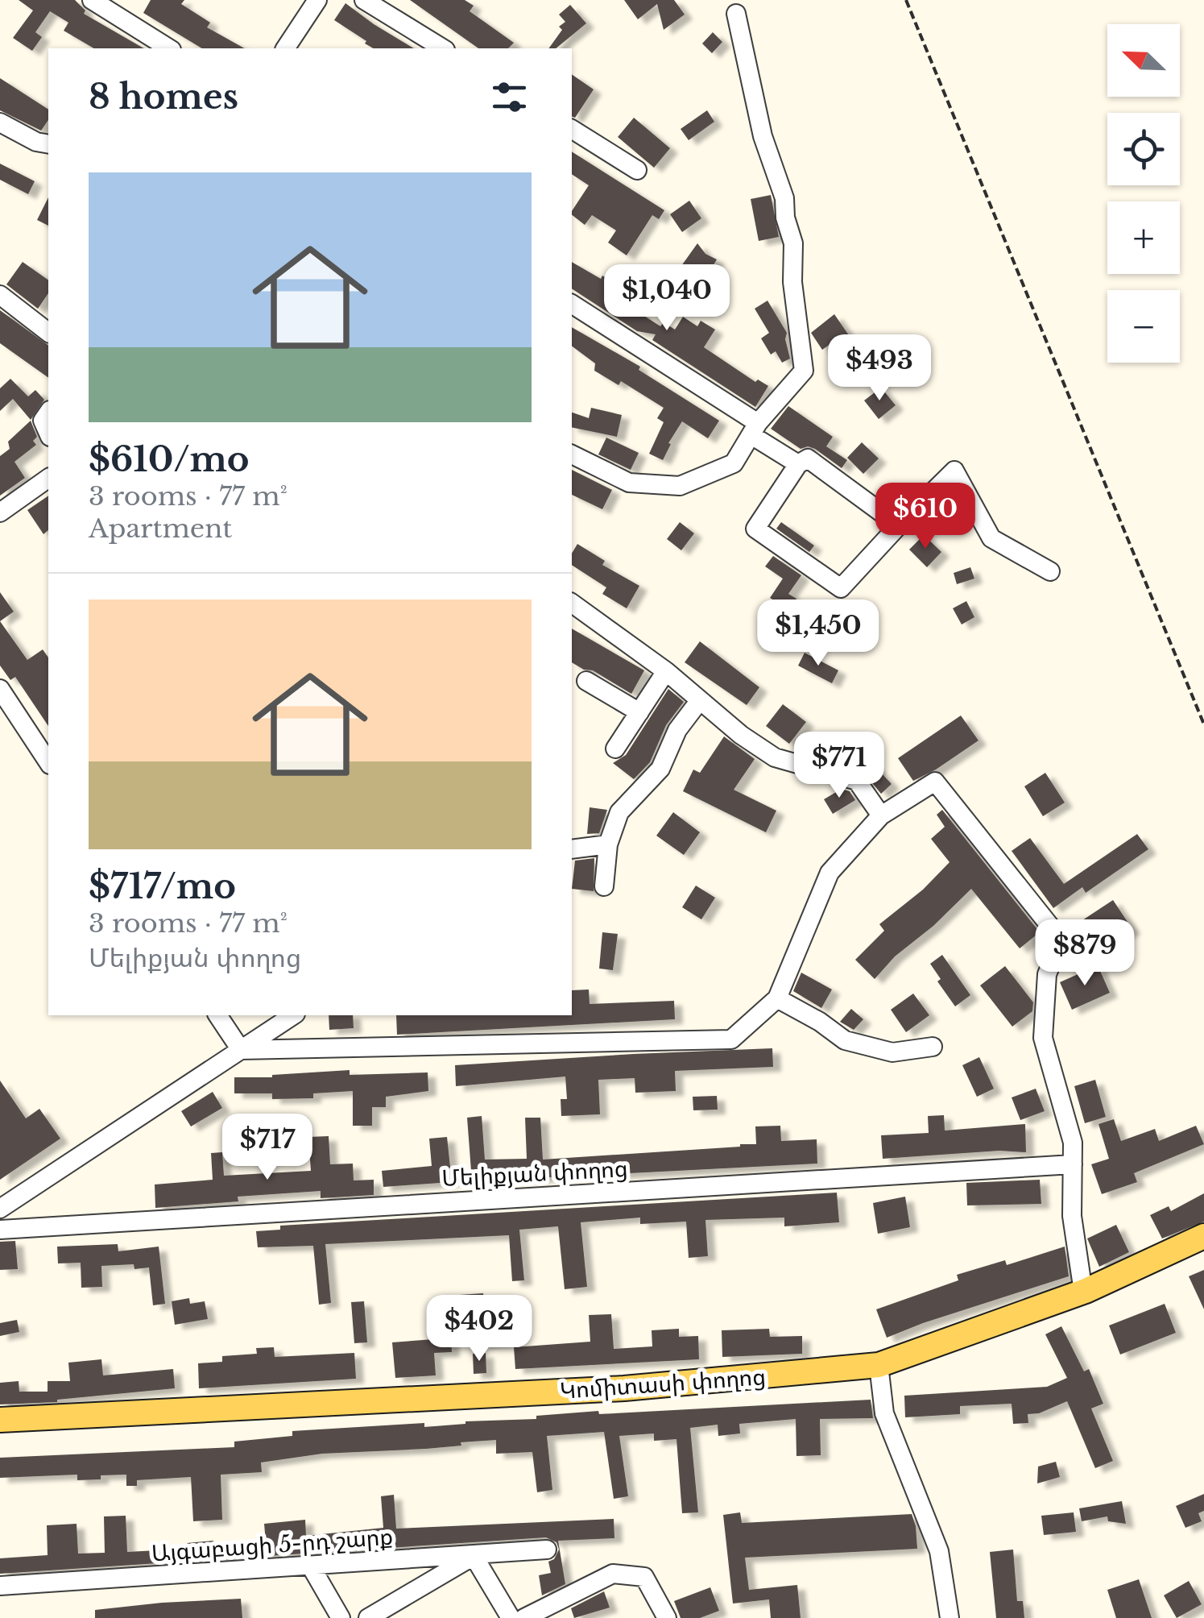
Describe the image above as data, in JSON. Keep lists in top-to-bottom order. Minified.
{"streets":{"main road":["Կոմիտասի փողոց"],"street":["Մելիքյան փողոց","Այգաբացի 5-րդ շարք"]},"north":"top left","page":{"map_buttons":["+","−"],"heading":"8 homes","list":[{"name":"$610/mo","note":"3 rooms · 77 m² · Apartment"},{"name":"$717/mo","note":"3 rooms · 77 m² · Մելիքյան փողոց"}],"price":["$1,040","$493","$610","$1,450","$771","$879","$717","$402"]}}
